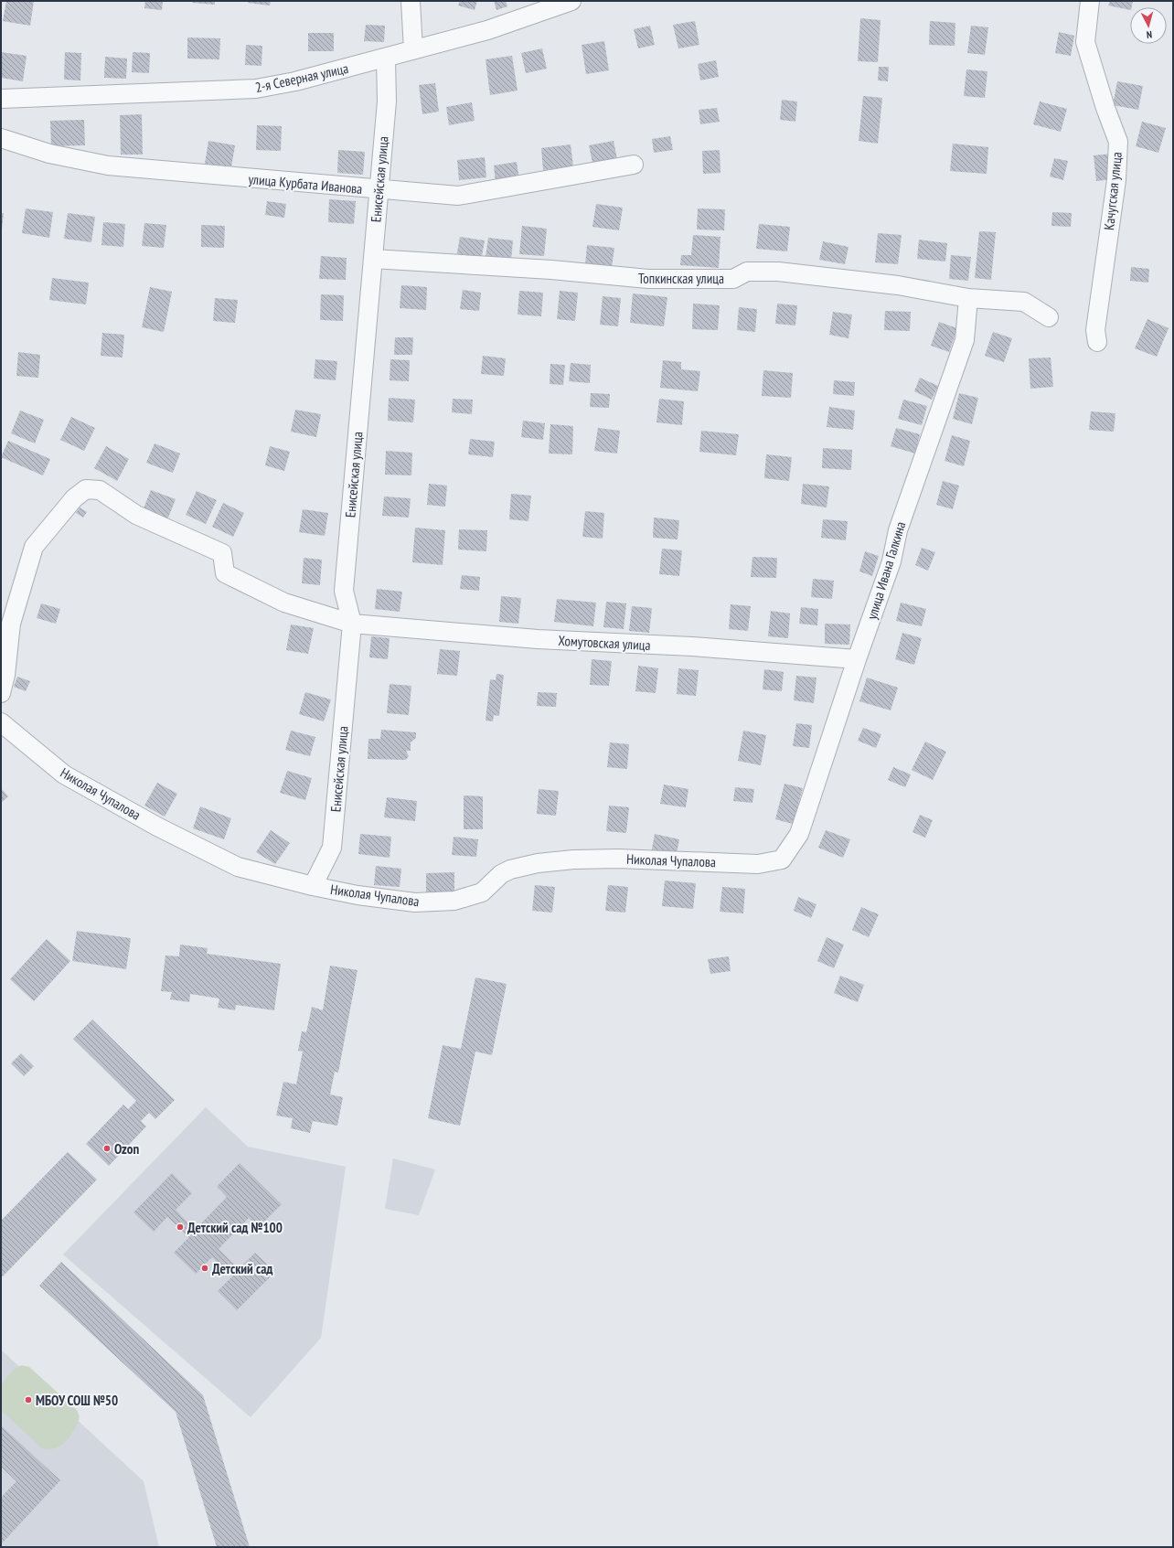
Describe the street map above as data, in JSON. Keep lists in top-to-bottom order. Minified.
{"streets":{"street":["2-я Северная улица","Енисейская улица","улица Курбата Иванова","Качугская улица","Топкинская улица","улица Ивана Галкина","Хомутовская улица","Николая Чупалова"]},"crossings":[["2-я Северная улица","Енисейская улица"],["Енисейская улица","улица Курбата Иванова"],["Енисейская улица","Топкинская улица"],["Енисейская улица","Хомутовская улица"],["Енисейская улица","Николая Чупалова"],["Топкинская улица","улица Ивана Галкина"],["улица Ивана Галкина","Хомутовская улица"],["улица Ивана Галкина","Николая Чупалова"]],"places":["Ozon","Детский сад №100","Детский сад","МБОУ СОШ №50"],"north":"bottom"}
